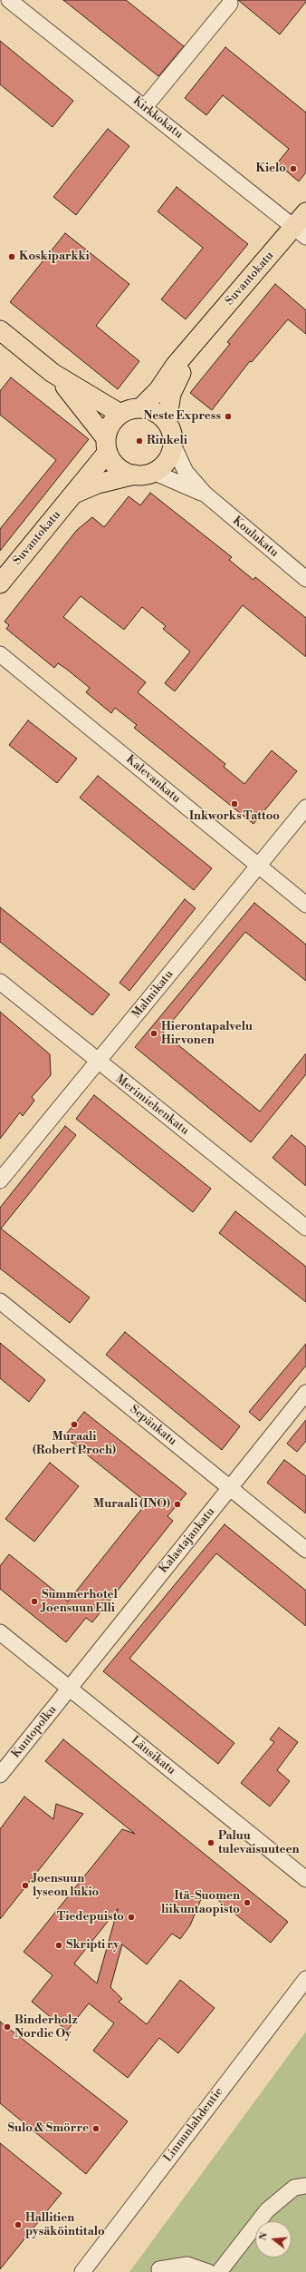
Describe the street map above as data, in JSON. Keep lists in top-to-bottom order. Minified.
{"streets":{"main road":["Suvantokatu"],"street":["Kirkkokatu","Koulukatu","Kalevankatu","Malmikatu","Merimiehenkatu","Sepänkatu","Kalastajankatu","Kuntopolku","Länsikatu","Linnunlahdentie"]},"crossings":[["Kirkkokatu","Suvantokatu"],["Suvantokatu","Koulukatu"],["Kalevankatu","Malmikatu"],["Malmikatu","Merimiehenkatu"],["Sepänkatu","Kalastajankatu"],["Kalastajankatu","Kuntopolku"],["Kalastajankatu","Länsikatu"],["Kuntopolku","Länsikatu"]],"places":["Kielo","Koskiparkki","Neste Express","Rinkeli","Inkworks Tattoo","Hierontapalvelu Hirvonen","Muraali (Robert Proch)","Muraali (INO)","Summerhotel Joensuun Elli","Paluu tulevaisuuteen","Joensuun lyseon lukio","Itä-Suomen liikuntaopisto","Tiedepuisto","Skripti ry","Binderholz Nordic Oy","Sulo & Smörre","Hallitien pysäköintitalo"],"north":"left"}
